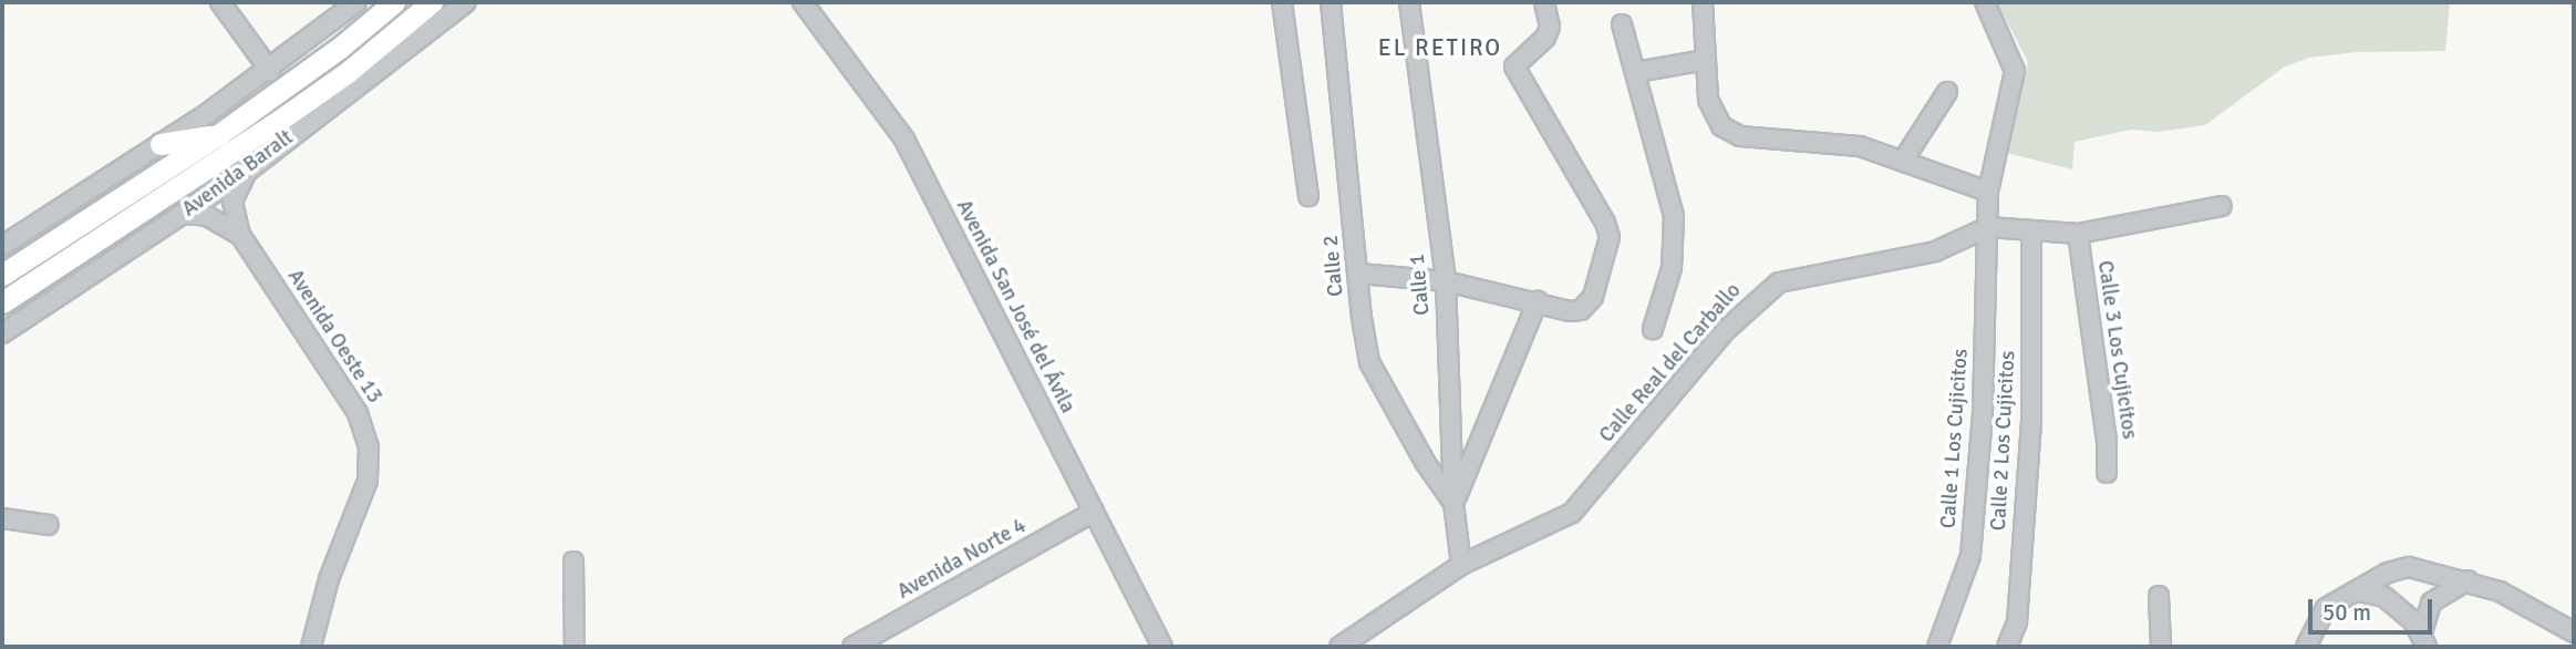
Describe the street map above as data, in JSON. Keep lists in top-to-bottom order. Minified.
{"streets":{"main road":["Avenida Baralt"],"street":["Calle 2","Calle 1","Avenida San José del Ávila","Avenida Oeste 13","Calle 3 Los Cujicitos","Calle Real del Carballo","Calle 1 Los Cujicitos","Calle 2 Los Cujicitos","Avenida Norte 4"]},"crossings":[["Avenida Baralt","Avenida Oeste 13"],["Calle 2","Calle 1"],["Calle 1","Calle Real del Carballo"],["Avenida San José del Ávila","Avenida Norte 4"],["Calle Real del Carballo","Calle 1 Los Cujicitos"]],"districts":["EL RETIRO"],"scale_bar":"50 m"}
